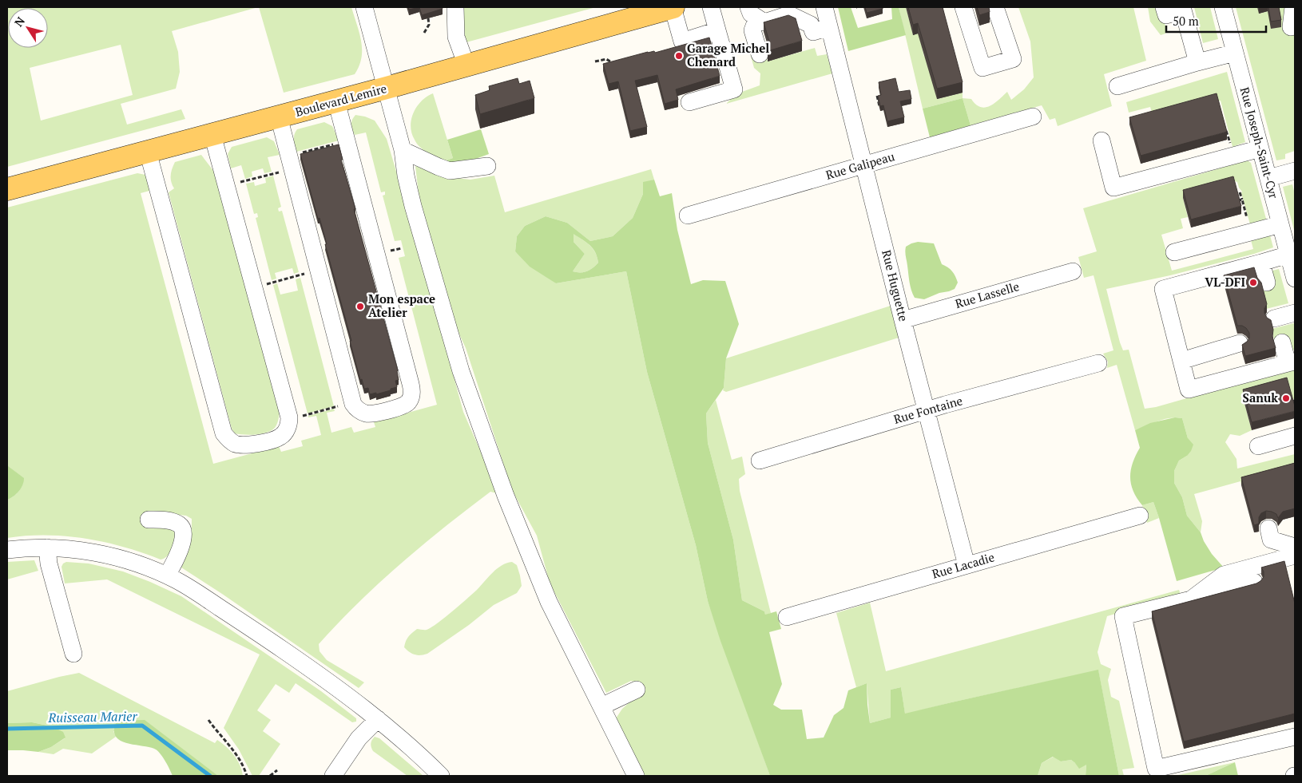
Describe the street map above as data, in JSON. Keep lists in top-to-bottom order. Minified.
{"streets":{"main road":["Boulevard Lemire"],"street":["Rue Joseph-Saint-Cyr","Rue Galipeau","Rue Huguette","Rue Lasselle","Rue Fontaine","Rue Lacadie"]},"crossings":[["Rue Galipeau","Rue Huguette"],["Rue Huguette","Rue Lasselle"],["Rue Huguette","Rue Fontaine"],["Rue Huguette","Rue Lacadie"]],"water":["Ruisseau Marier"],"places":["Garage Michel Chenard","VL-DFI","Mon espace Atelier","Sanuk"],"scale_bar":"50 m","north":"top left"}
